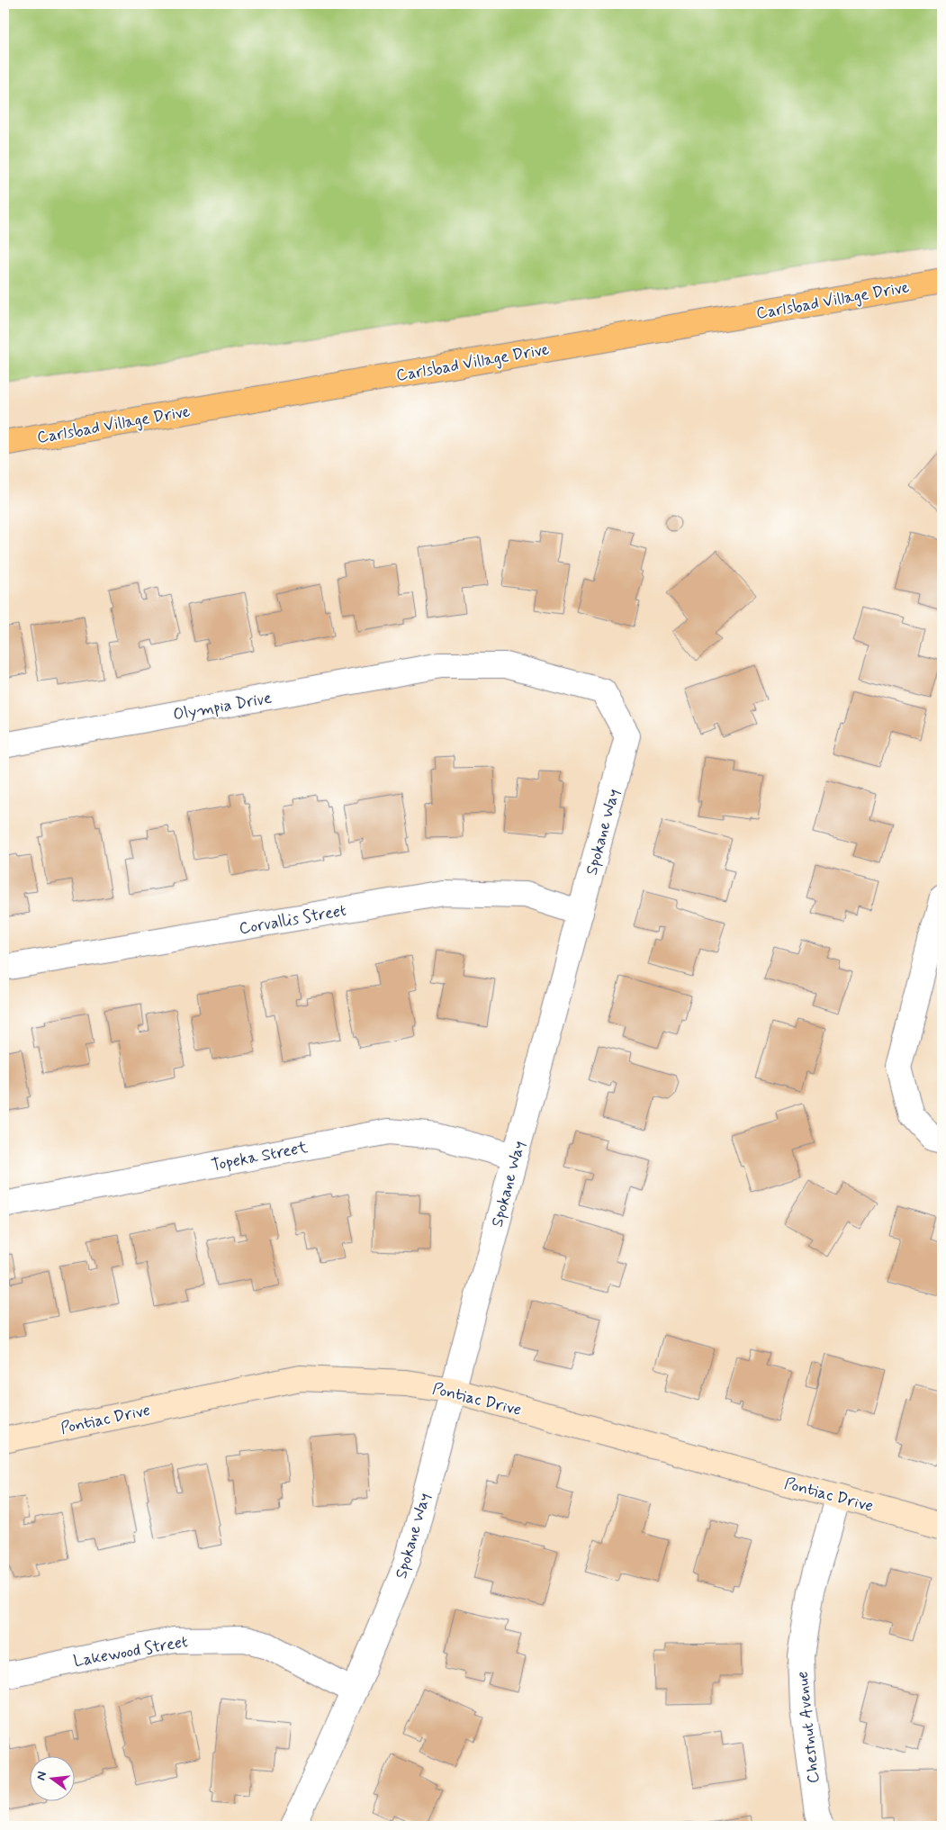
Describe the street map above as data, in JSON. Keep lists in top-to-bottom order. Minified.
{"streets":{"main road":["Carlsbad Village Drive","Pontiac Drive"],"street":["Olympia Drive","Spokane Way","Corvallis Street","Topeka Street","Lakewood Street","Chestnut Avenue"]},"crossings":[["Olympia Drive","Spokane Way"],["Spokane Way","Corvallis Street"],["Spokane Way","Topeka Street"],["Spokane Way","Pontiac Drive"],["Spokane Way","Lakewood Street"],["Pontiac Drive","Chestnut Avenue"]],"north":"left"}
